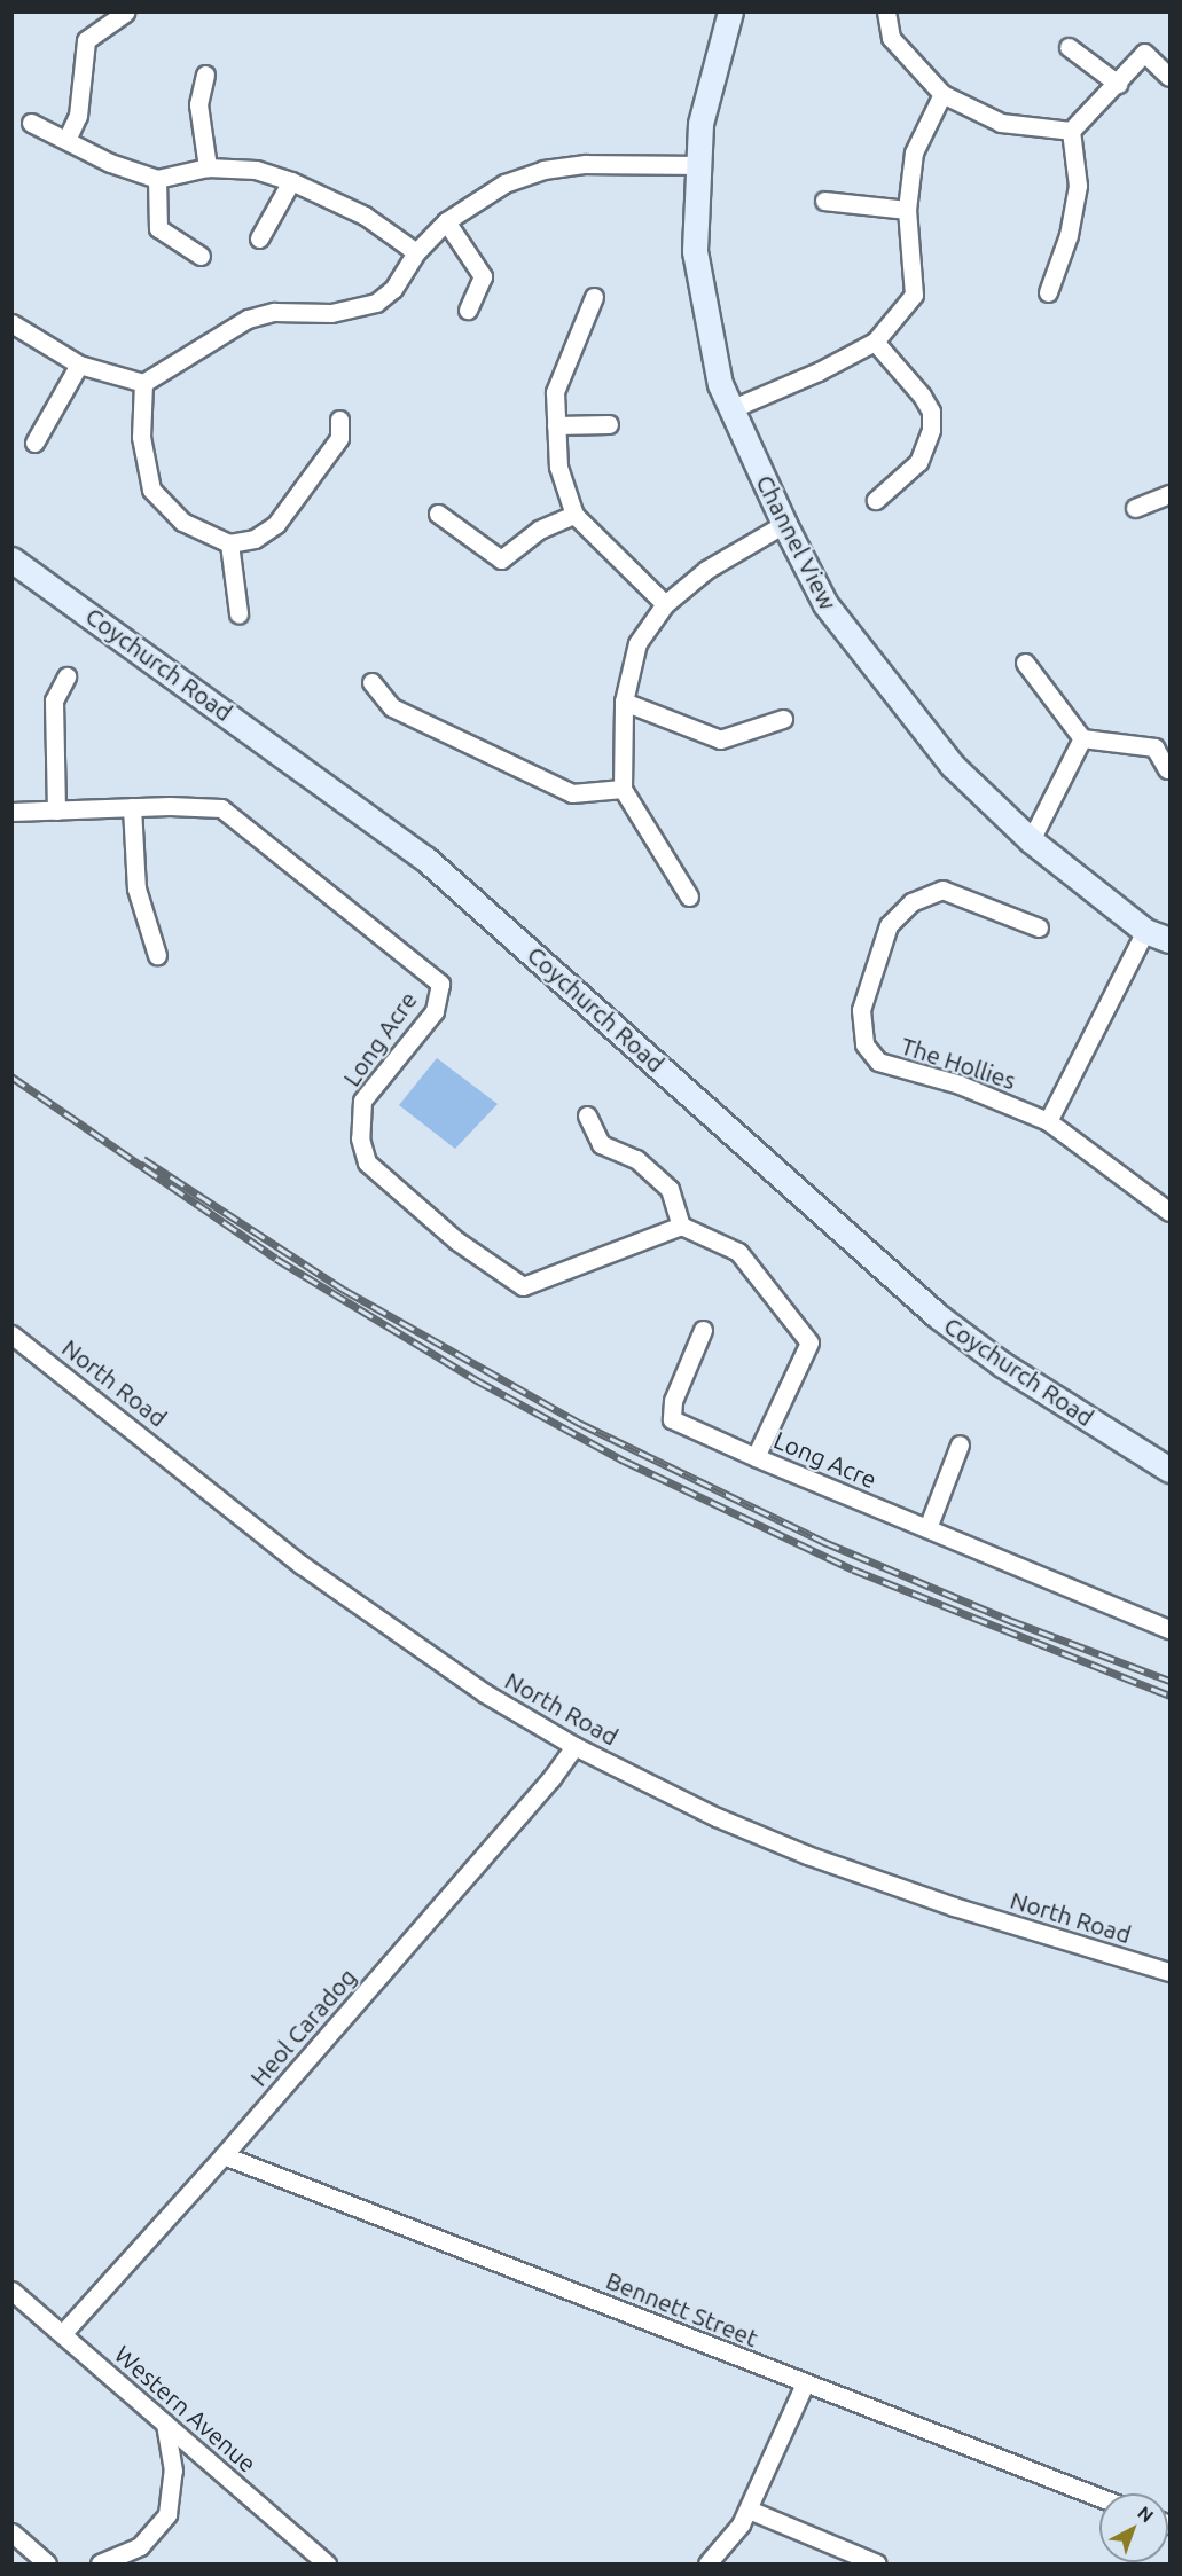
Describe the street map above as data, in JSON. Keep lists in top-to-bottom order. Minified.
{"streets":{"main road":["Channel View","Coychurch Road"],"street":["Long Acre","The Hollies","North Road","Heol Caradog","Bennett Street","Western Avenue"]},"crossings":[["North Road","Heol Caradog"],["Heol Caradog","Bennett Street"],["Heol Caradog","Western Avenue"]],"north":"top right"}
